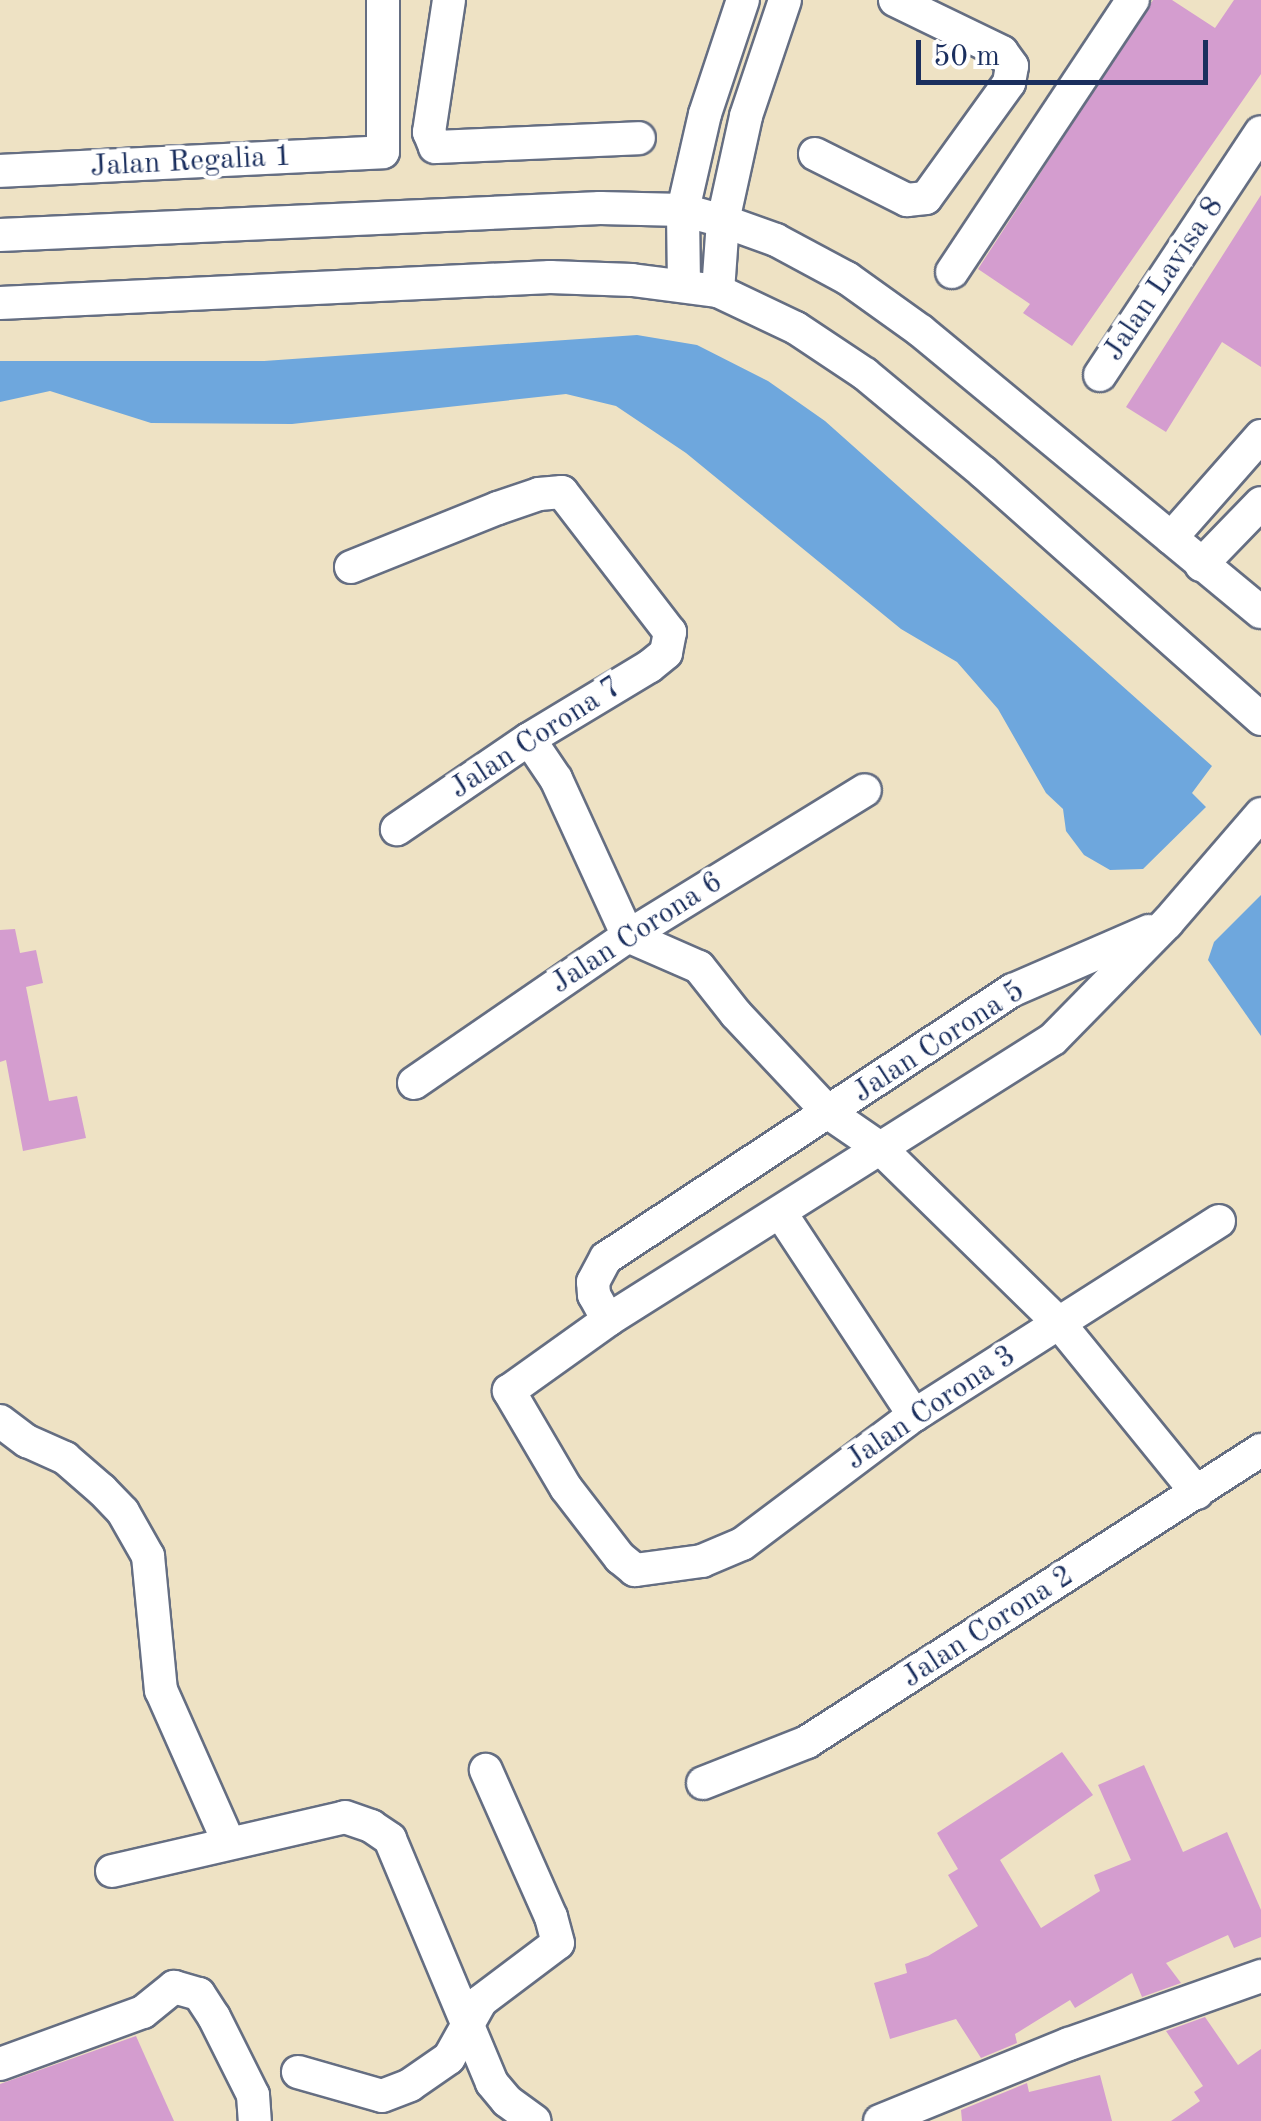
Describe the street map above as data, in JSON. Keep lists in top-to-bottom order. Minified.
{"streets":{"street":["Jalan Regalia 1","Jalan Lavisa 8","Jalan Corona 7","Jalan Corona 6","Jalan Corona 5","Jalan Corona 3","Jalan Corona 2"]},"crossings":[["Jalan Corona 5","Jalan Corona 3"]],"scale_bar":"50 m"}
